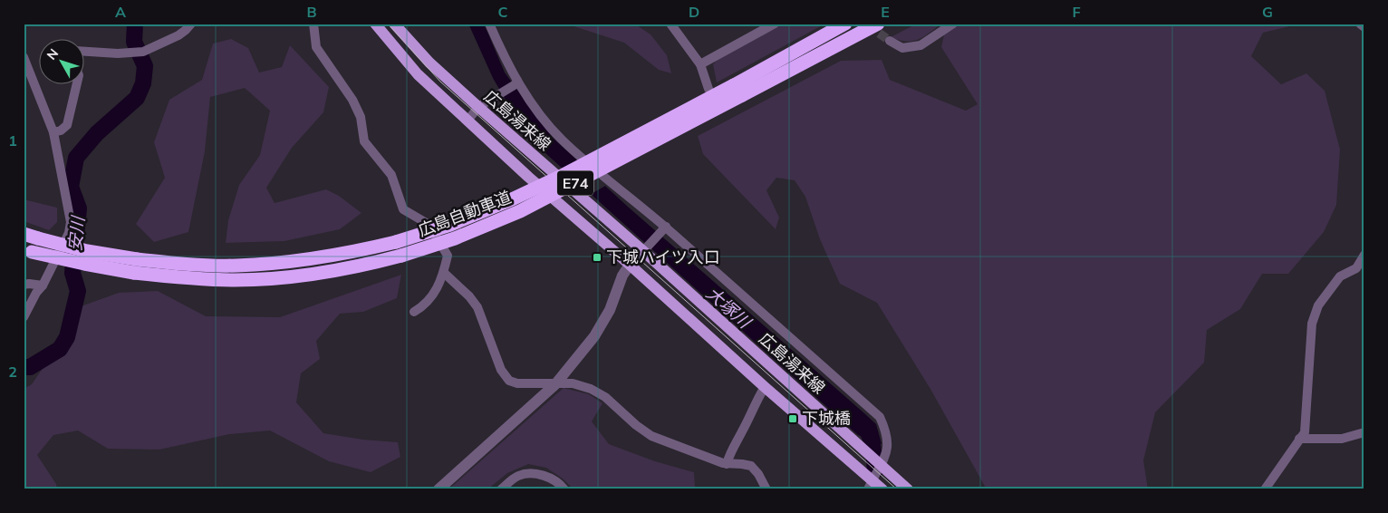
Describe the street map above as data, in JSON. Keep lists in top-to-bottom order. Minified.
{"streets":{"highway":["E74","広島自動車道"],"main road":["広島湯来線"]},"water":["安川","大塚川"],"places":{"transit":["下城ハイツ入口","下城橋"]},"north":"top left","grid":{"columns":["A","B","C","D","E","F","G"],"rows":["1","2"]}}
